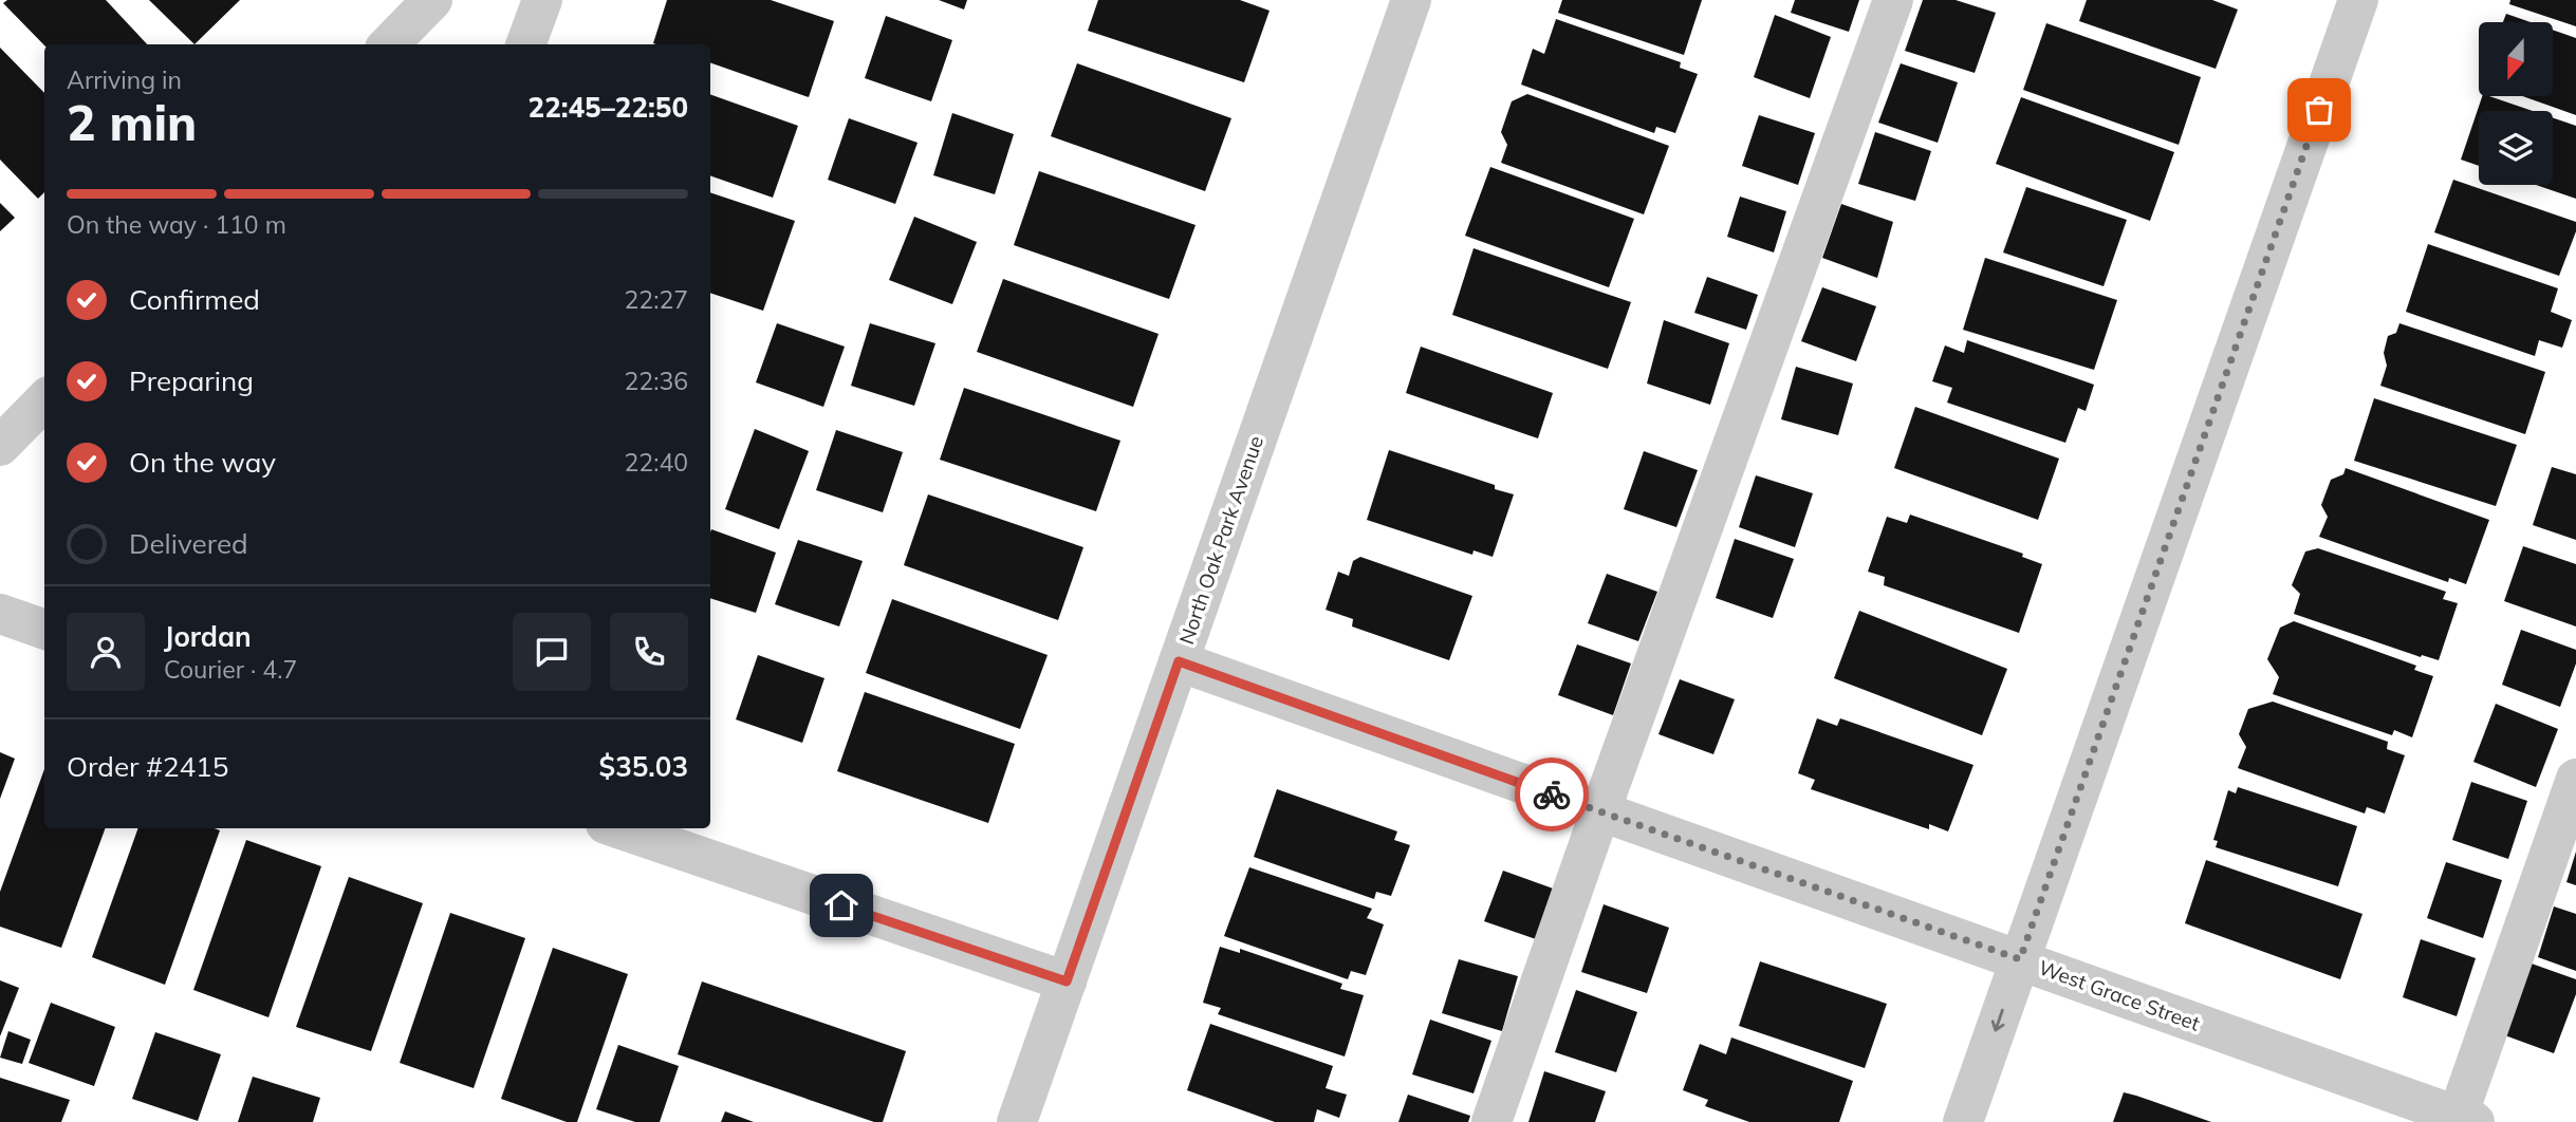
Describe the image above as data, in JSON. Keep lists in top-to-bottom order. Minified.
{"streets":{"street":["North Oak Park Avenue","West Grace Street"]},"crossings":[["North Oak Park Avenue","West Grace Street"]],"north":"bottom","page":{"heading":["2 min","Arriving in","22:45–22:50"],"panel":["Jordan","Courier · 4.7","Order #2415","$35.03"],"bar":"On the way · 110 m","list":[["Confirmed","22:27"],["Preparing","22:36"],["On the way","22:40"],"Delivered"]}}
